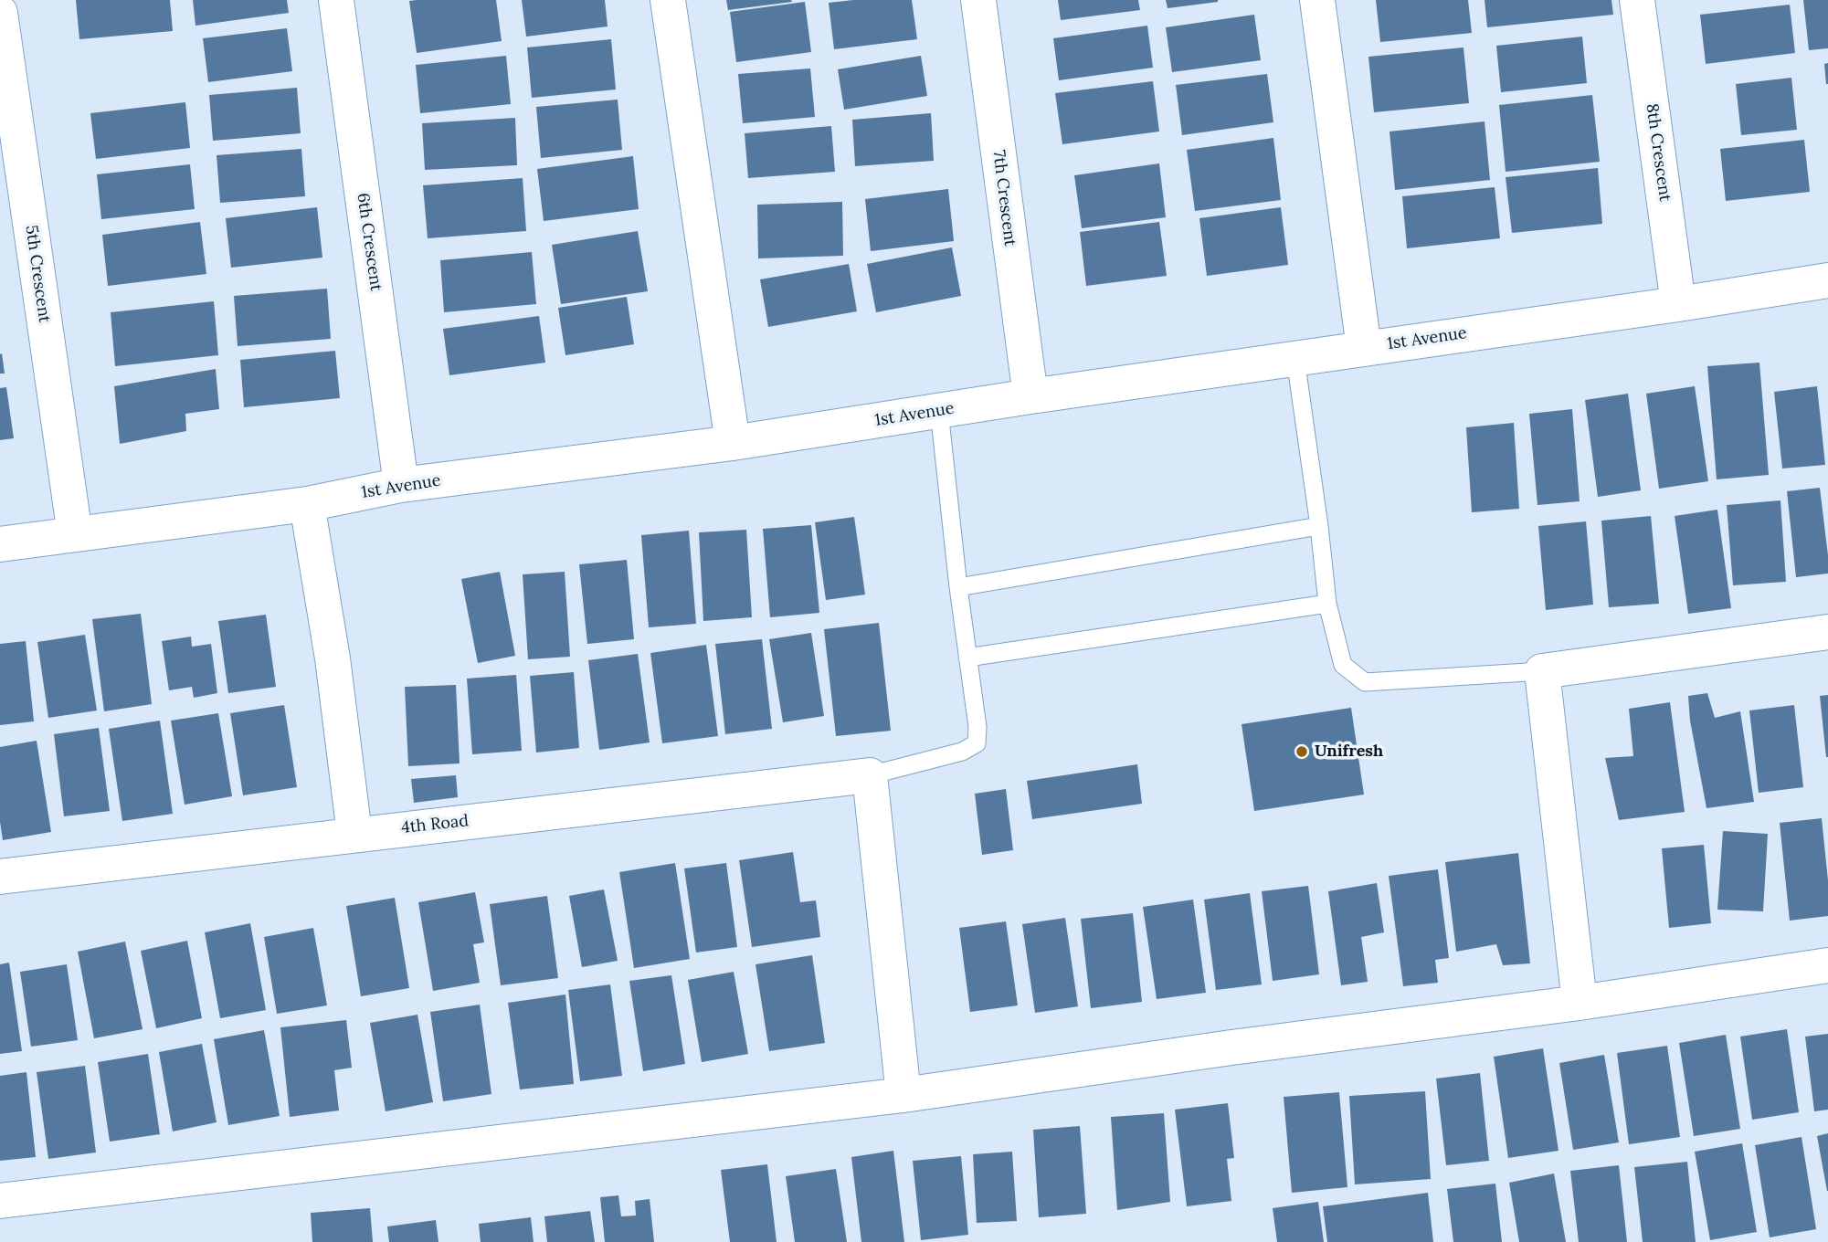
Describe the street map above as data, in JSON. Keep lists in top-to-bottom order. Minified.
{"streets":{"street":["8th Crescent","7th Crescent","6th Crescent","5th Crescent","1st Avenue","4th Road"]},"crossings":[["8th Crescent","1st Avenue"],["7th Crescent","1st Avenue"],["6th Crescent","1st Avenue"],["5th Crescent","1st Avenue"]],"places":["Unifresh"]}
